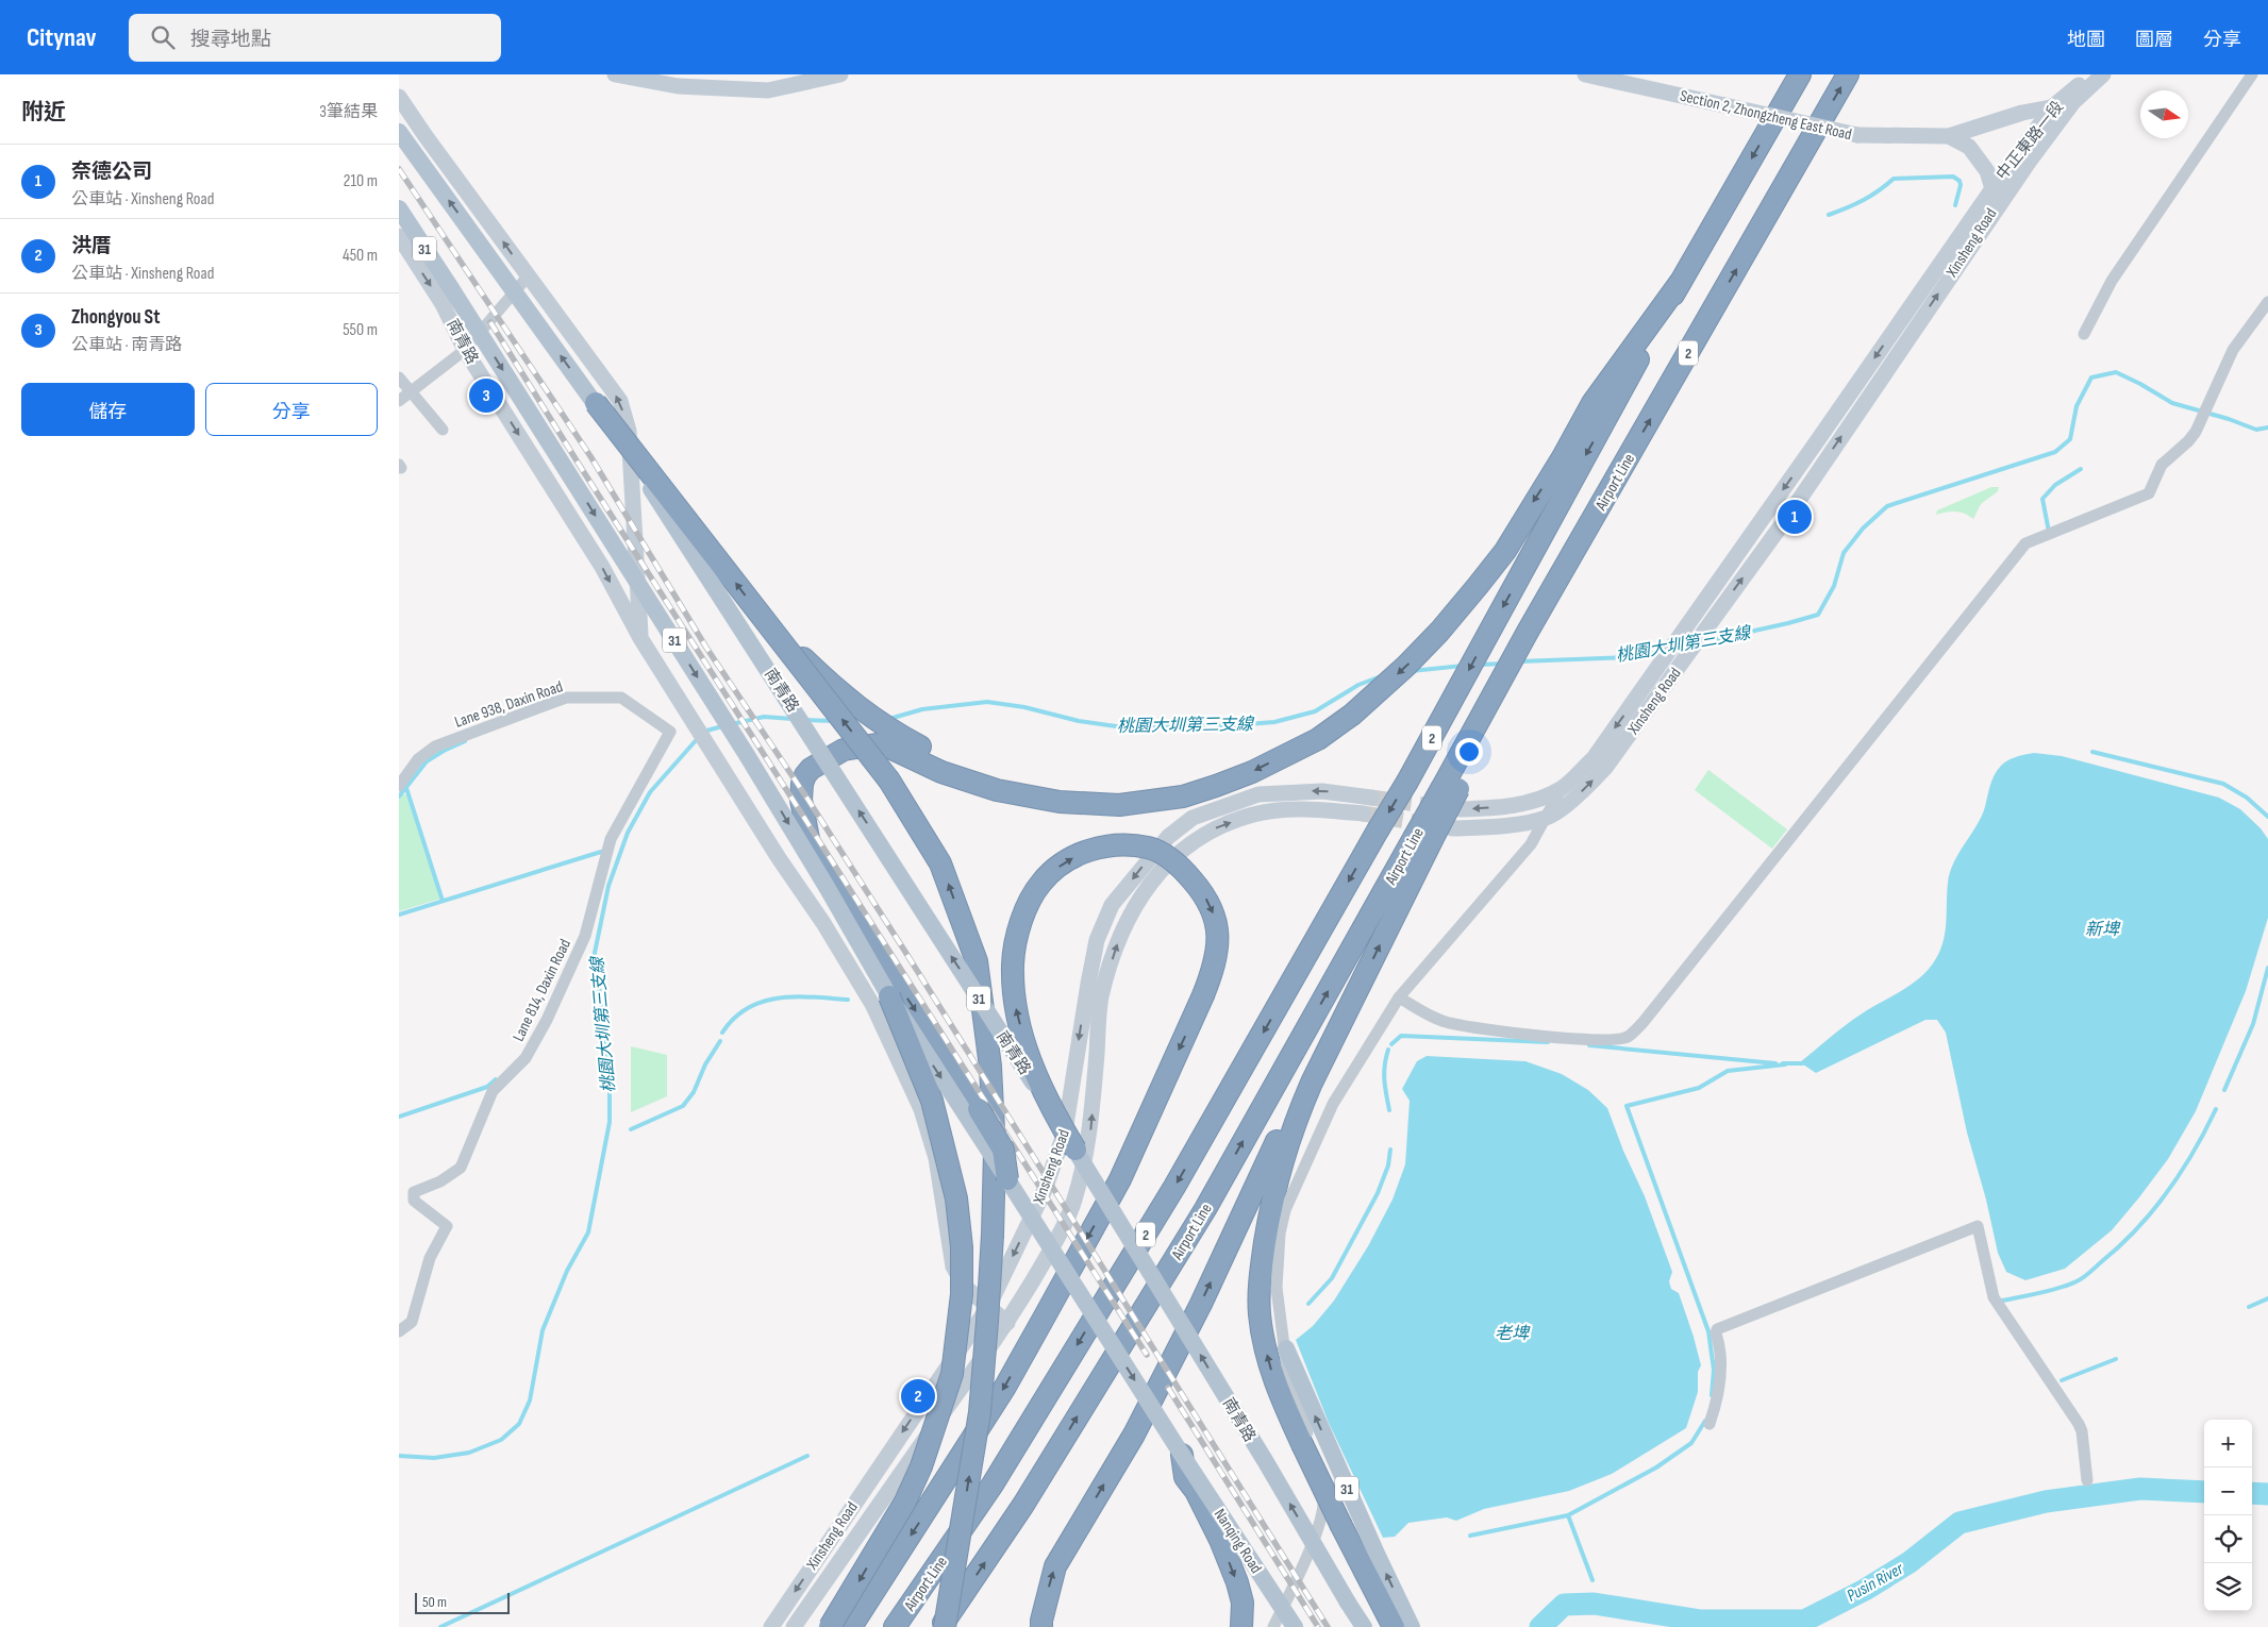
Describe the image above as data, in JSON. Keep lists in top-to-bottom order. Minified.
{"streets":{"highway":["2","Airport Line"],"main road":["Section 2, Zhongzheng East Road","中正東路一段","Xinsheng Road","31","南青路","Nanqing Road"],"street":["Lane 938, Daxin Road","Lane 814, Daxin Road"]},"crossings":[["中正東路一段","Xinsheng Road"],["Xinsheng Road","南青路"],["Xinsheng Road","Airport Line"],["南青路","Nanqing Road"],["Lane 938, Daxin Road","Lane 814, Daxin Road"]],"water":["桃園大圳第三支線","新埤","老埤","Pusin River"],"scale_bar":"50 m","north":"right","page":{"header":"Citynav","search":"搜尋地點","nav":["地圖","圖層","分享"],"heading":["附近","3筆結果"],"list":[{"mark":"1","name":"奈德公司","note":"公車站 · Xinsheng Road","value":"210 m"},{"mark":"2","name":"洪厝","note":"公車站 · Xinsheng Road","value":"450 m"},{"mark":"3","name":"Zhongyou St","note":"公車站 · 南青路","value":"550 m"}],"buttons":["儲存","分享"],"pins":["3","1","2"],"map_buttons":["+","−"],"scale":"50 m"}}
